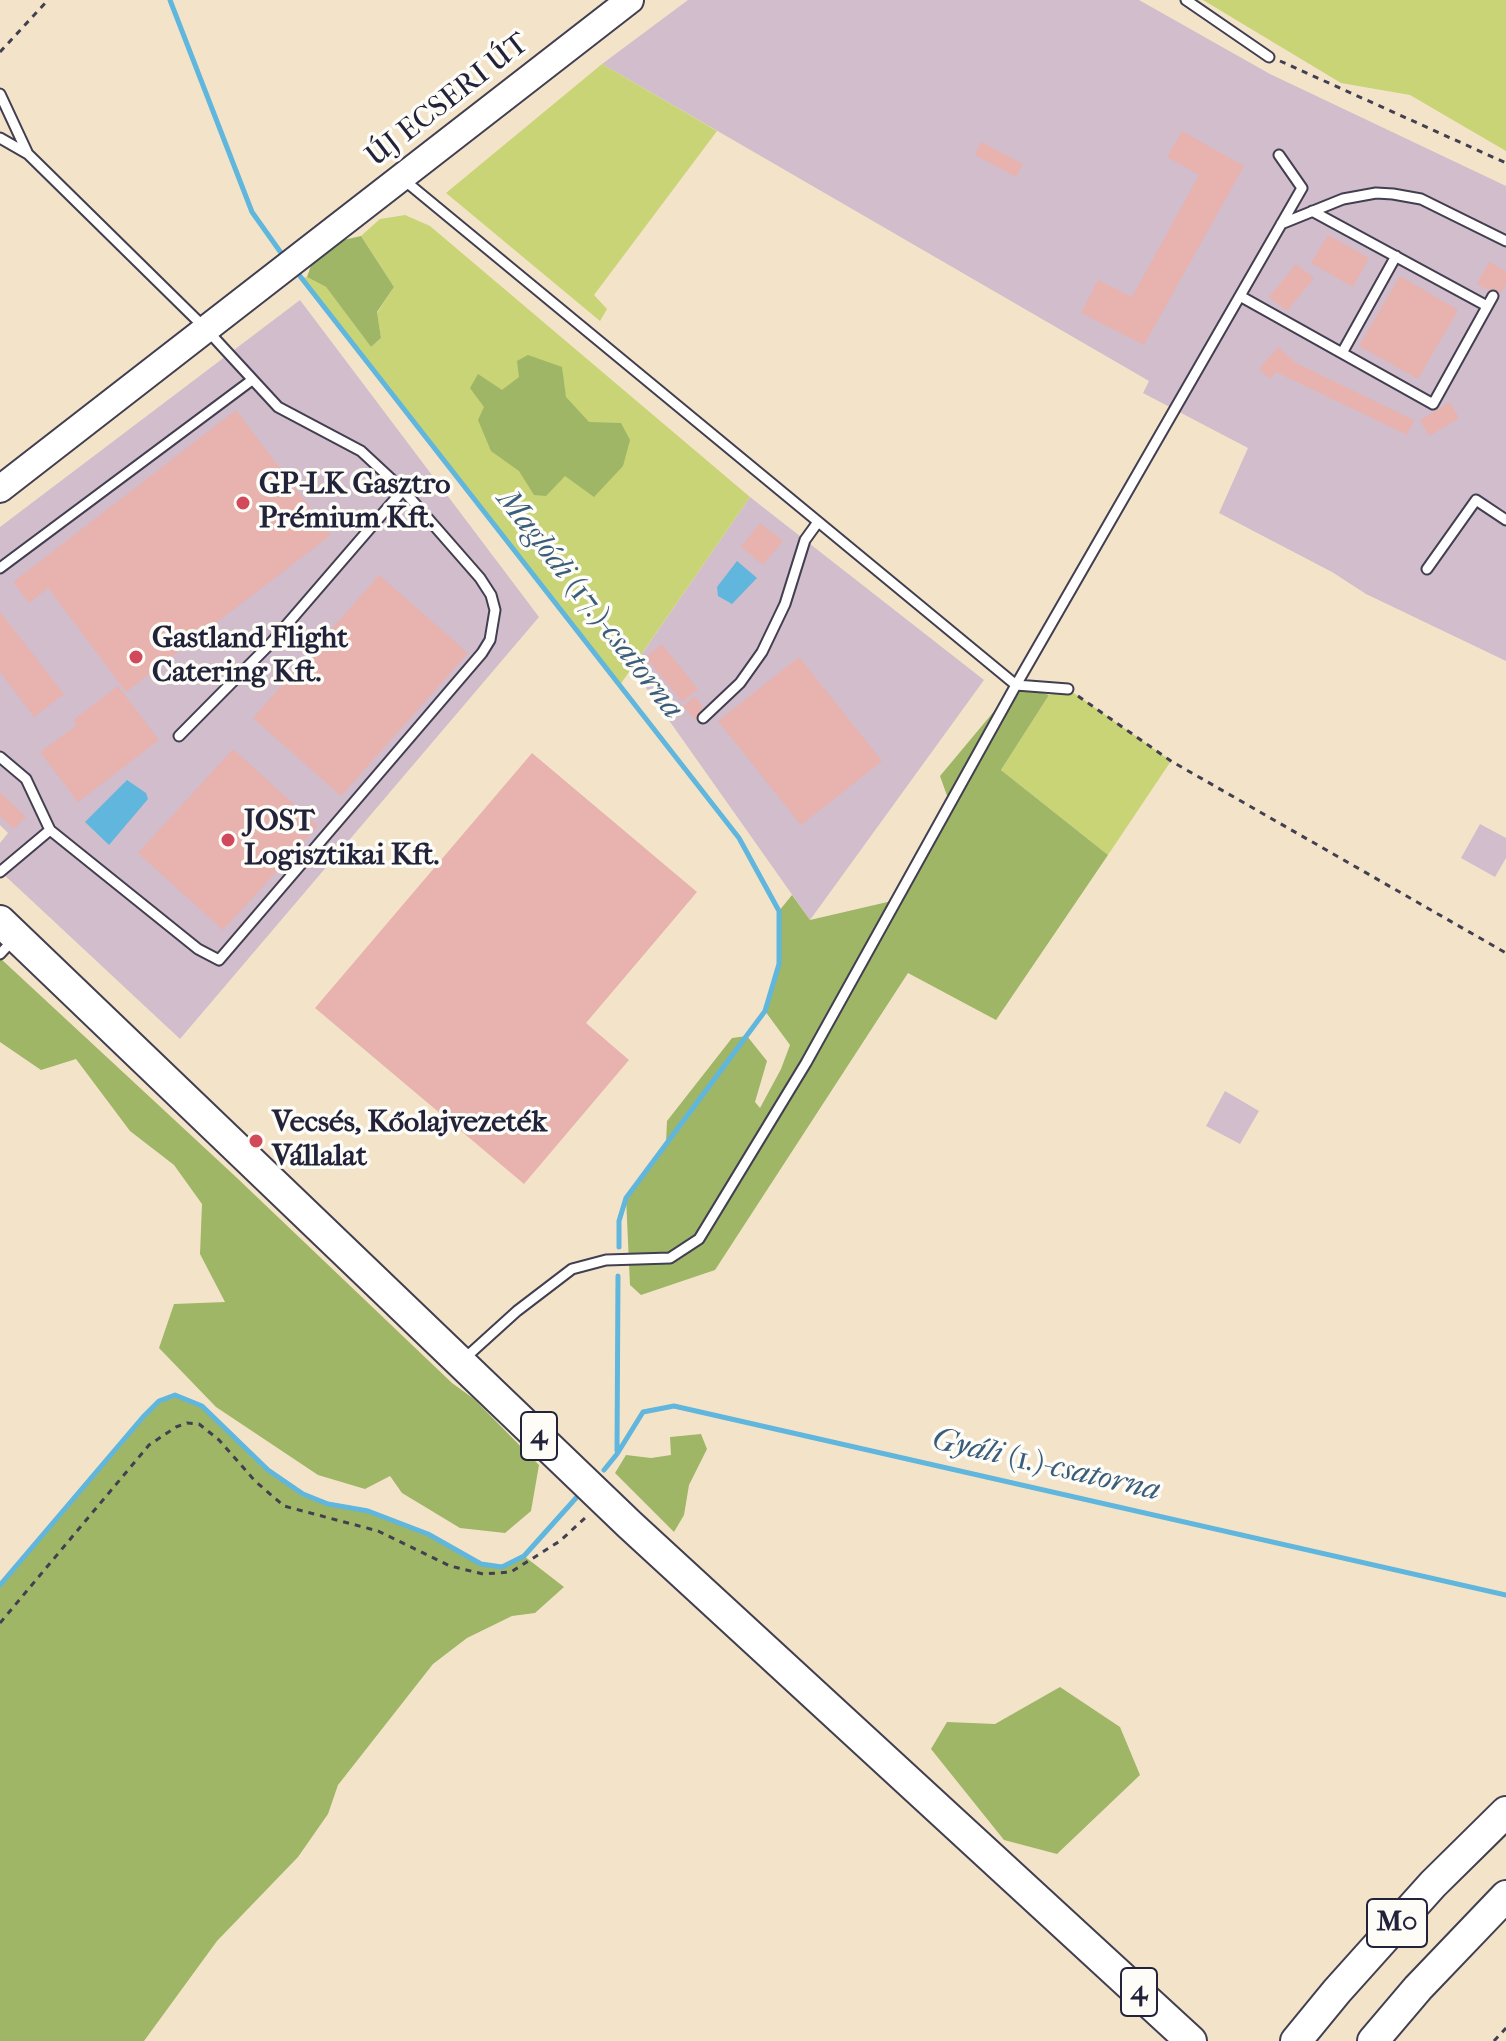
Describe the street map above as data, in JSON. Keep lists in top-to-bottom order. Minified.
{"streets":{"main road":["ÚJ ECSERI ÚT","4","M0"]},"water":["Maglódi (17.)-csatorna","Gyáli (1.)-csatorna"],"places":["GP-LK Gasztro Prémium Kft.","Gastland Flight Catering Kft.","JOST Logisztikai Kft.","Vecsés, Kőolajvezeték Vállalat"]}
